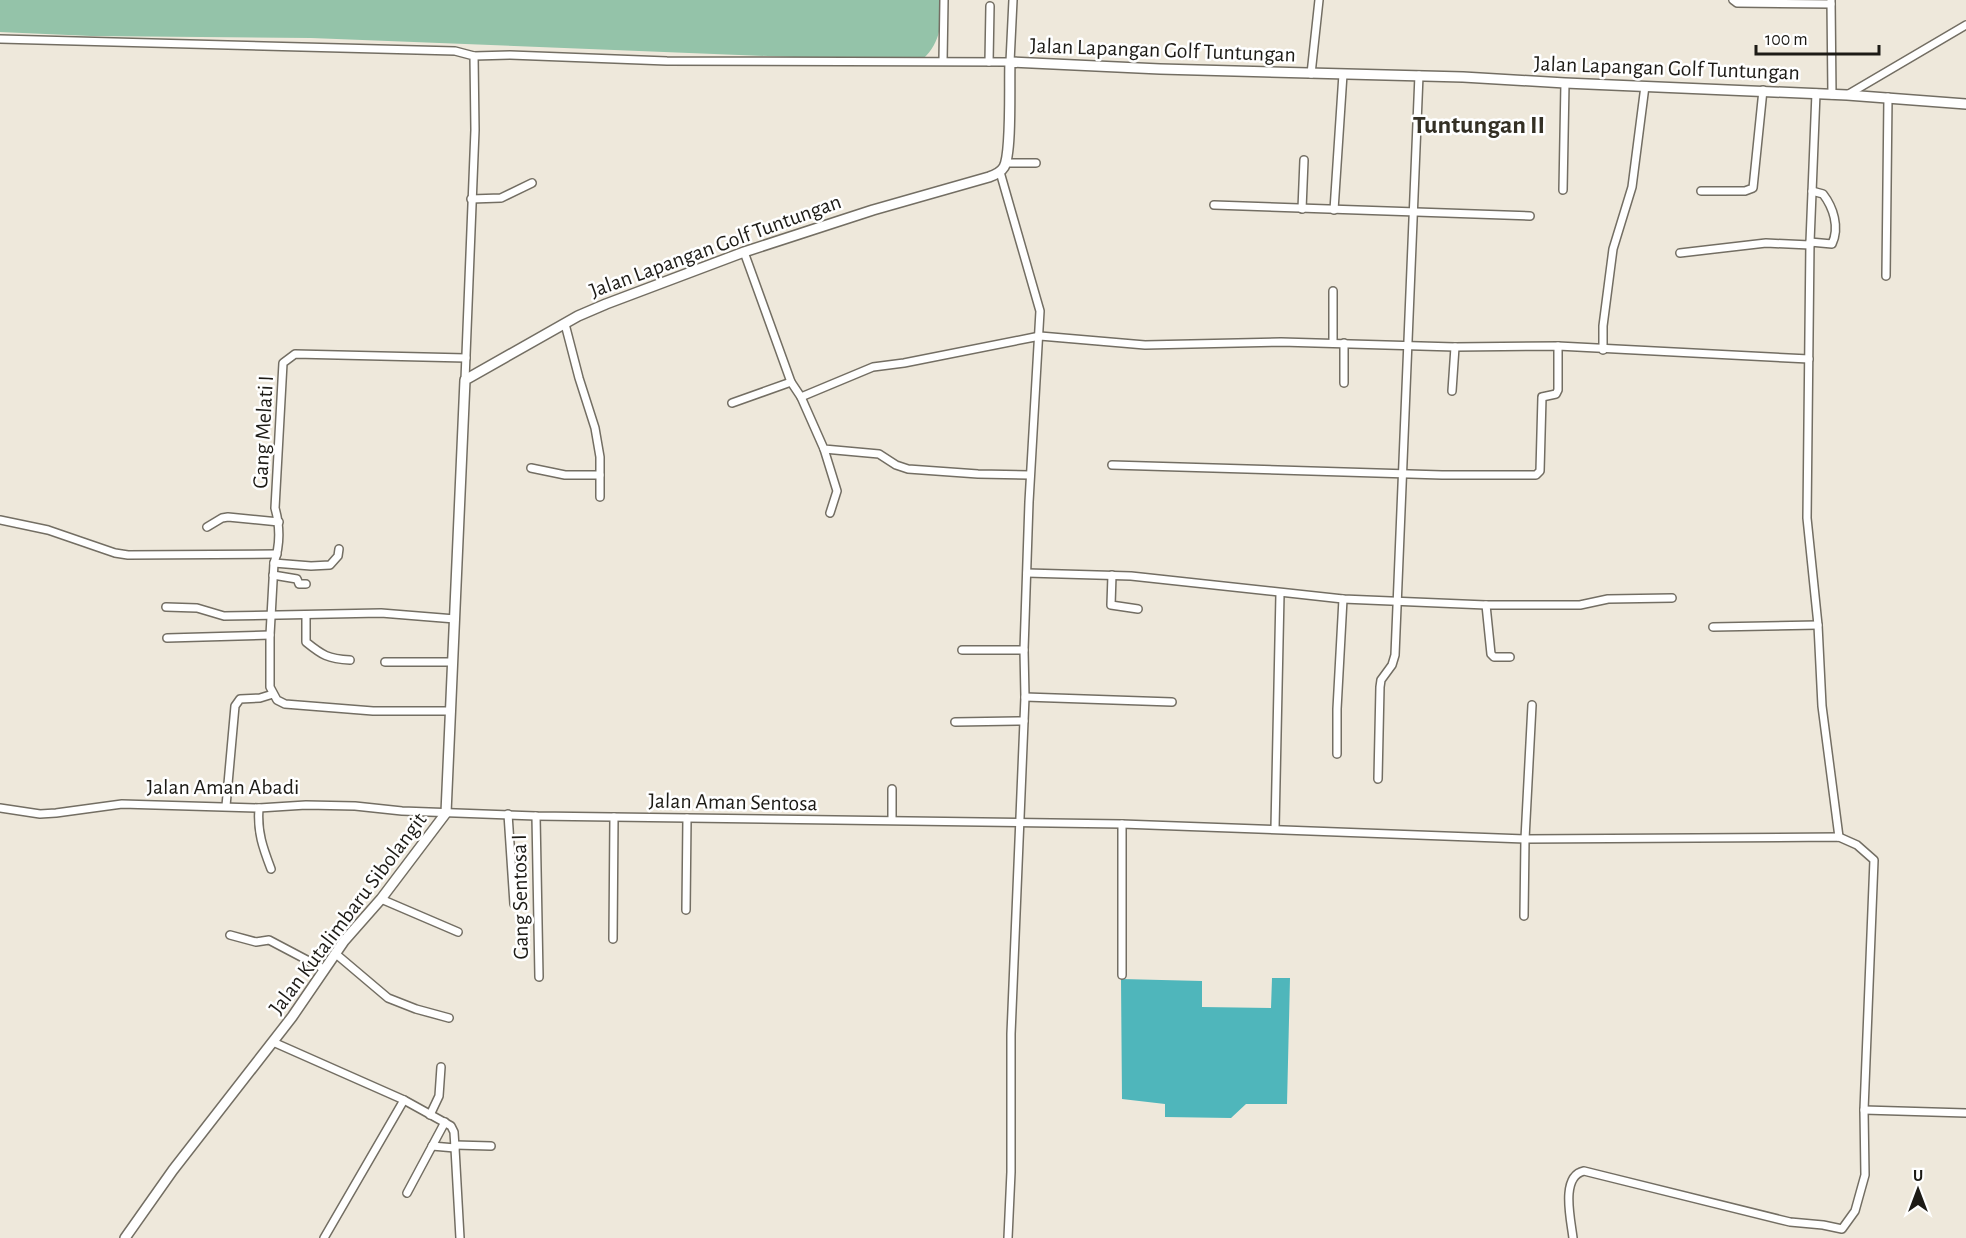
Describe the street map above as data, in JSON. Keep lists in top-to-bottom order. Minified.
{"streets":{"street":["Jalan Lapangan Golf Tuntungan","Gang Melati I","Jalan Aman Abadi","Jalan Aman Sentosa","Gang Sentosa I","Jalan Kutalimbaru Sibolangit"]},"crossings":[["Jalan Lapangan Golf Tuntungan","Jalan Kutalimbaru Sibolangit"],["Jalan Aman Abadi","Jalan Aman Sentosa"],["Jalan Aman Abadi","Jalan Kutalimbaru Sibolangit"],["Jalan Aman Sentosa","Gang Sentosa I"],["Jalan Aman Sentosa","Jalan Kutalimbaru Sibolangit"]],"districts":["Tuntungan II"],"scale_bar":"100 m","north":"top"}
